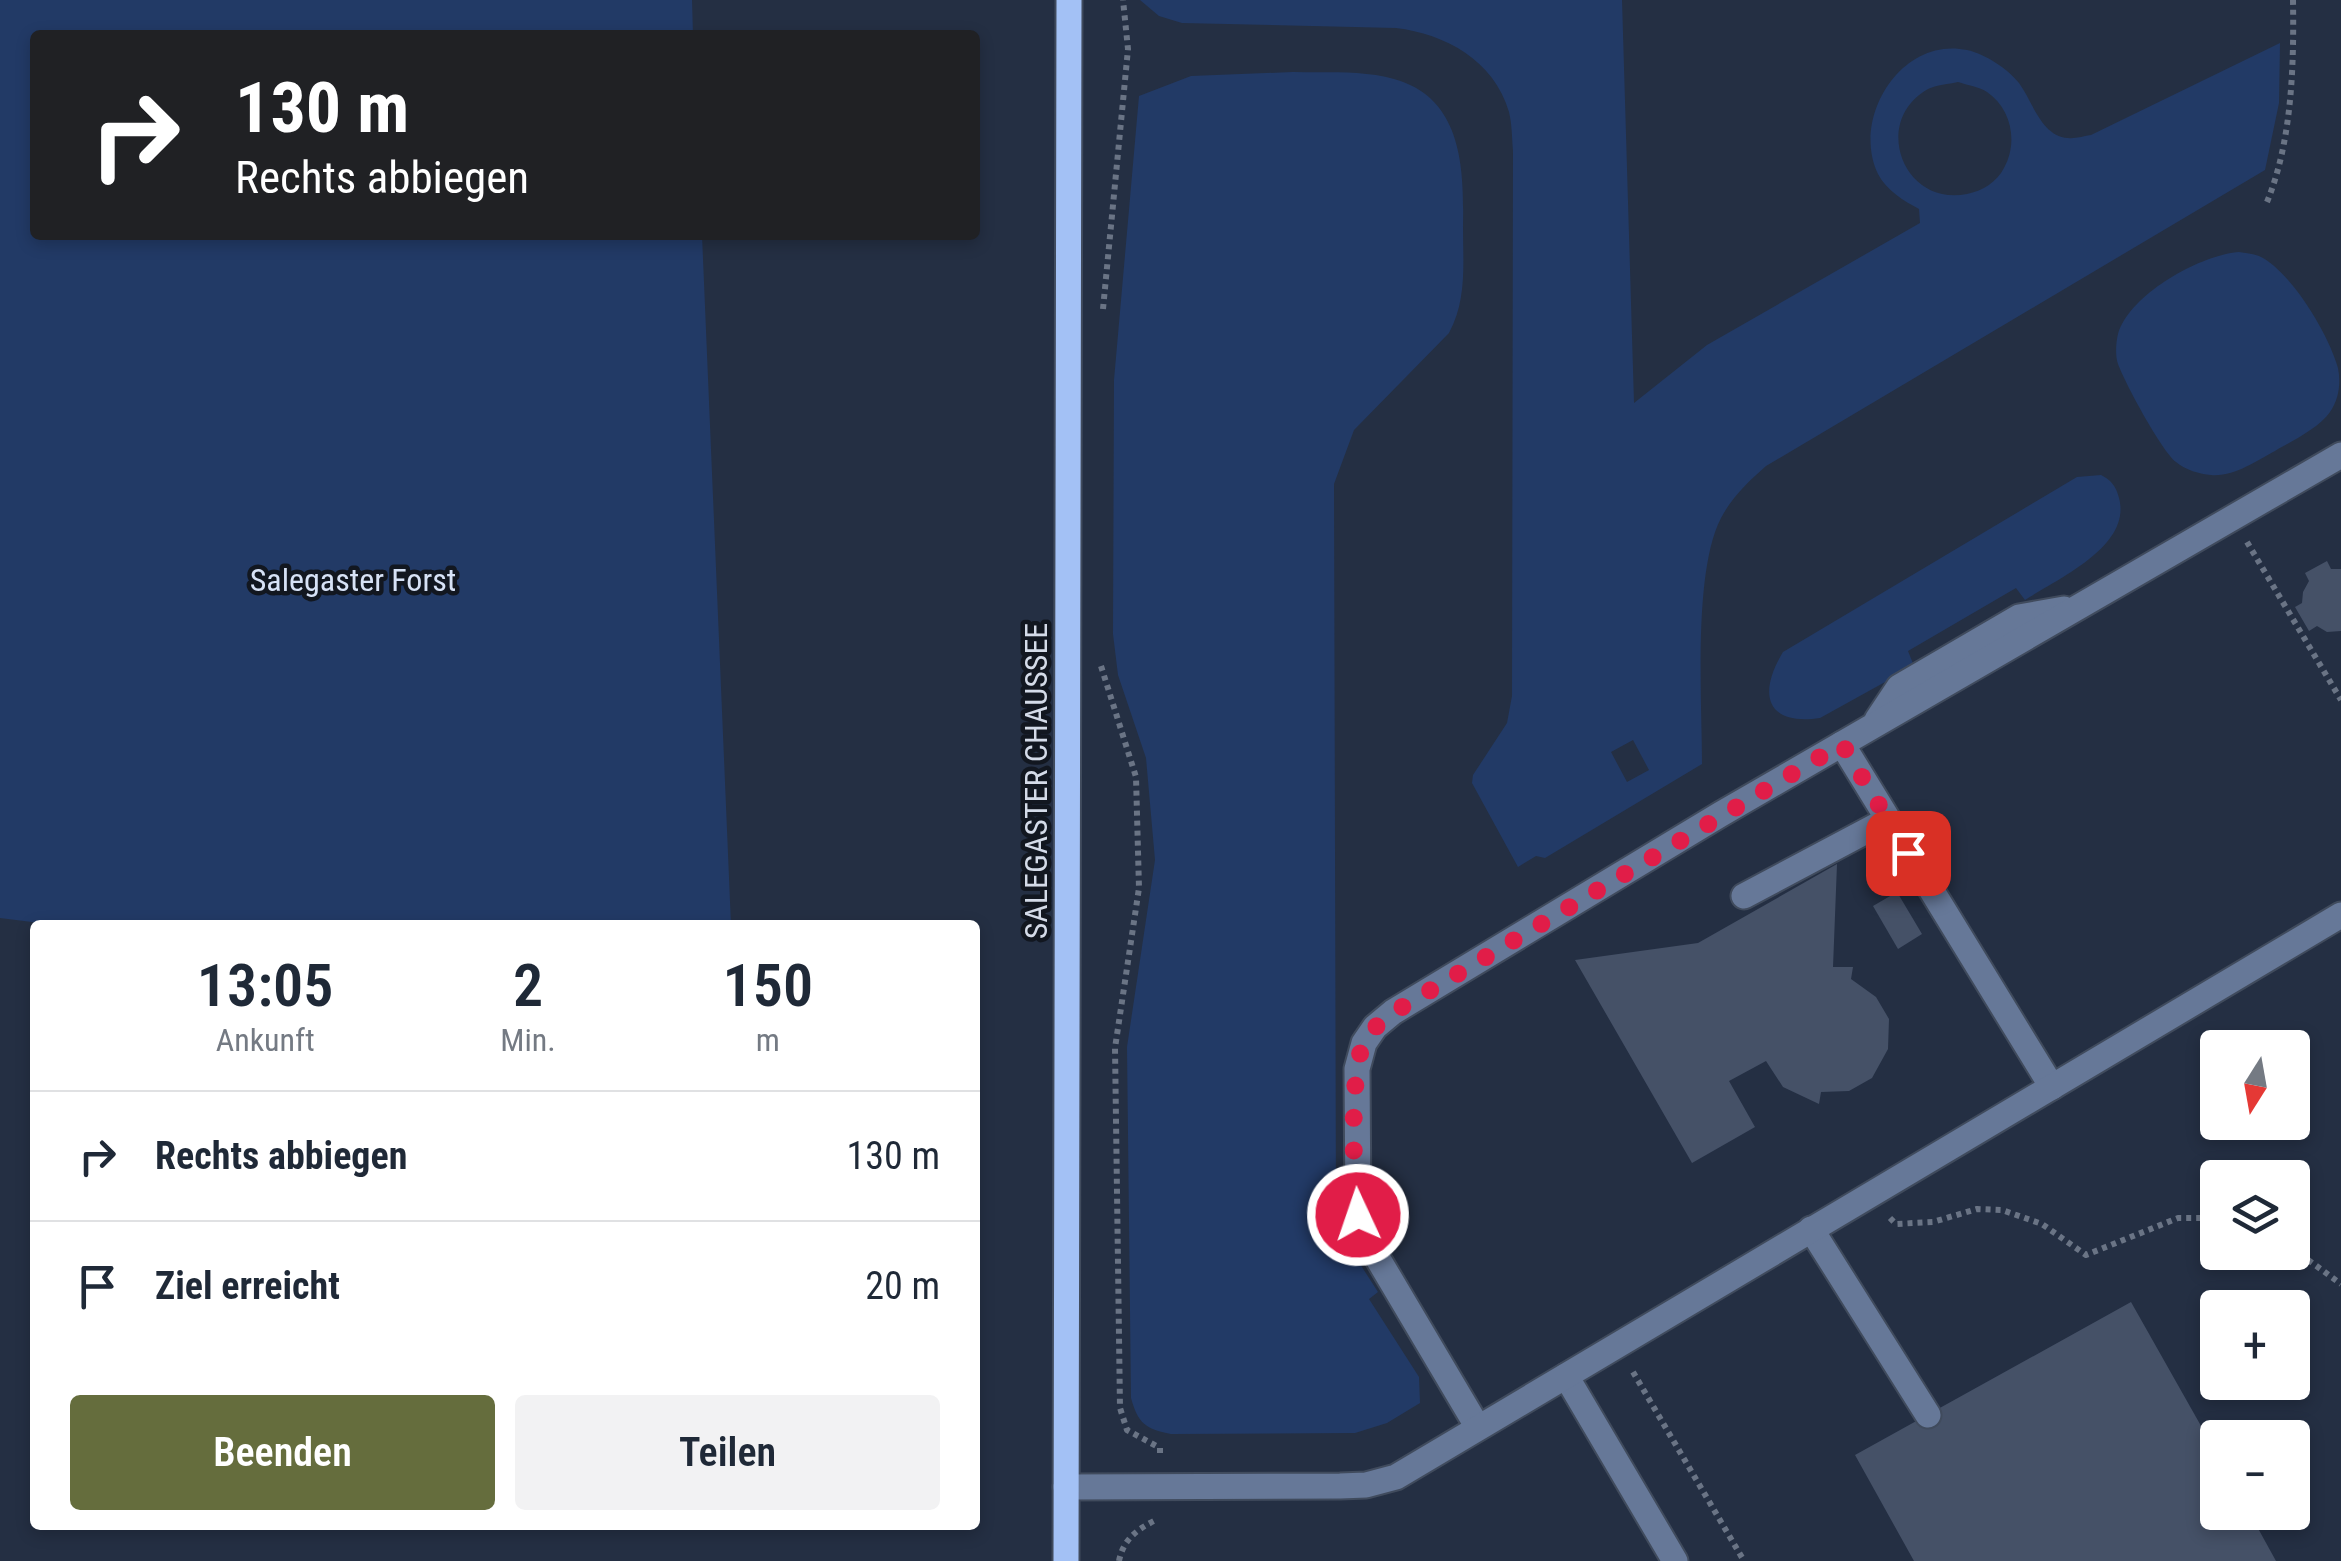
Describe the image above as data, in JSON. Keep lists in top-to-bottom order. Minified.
{"streets":{"main road":["SALEGASTER CHAUSSEE"]},"parks":["Salegaster Forst"],"north":"bottom","page":{"turn":["130 m","Rechts abbiegen"],"eta":["13:05","Ankunft","2","Min.","150","m"],"map_buttons":["+","−"],"list":[{"name":"Rechts abbiegen","value":"130 m"},{"name":"Ziel erreicht","value":"20 m"}],"buttons":["Beenden","Teilen"]}}
